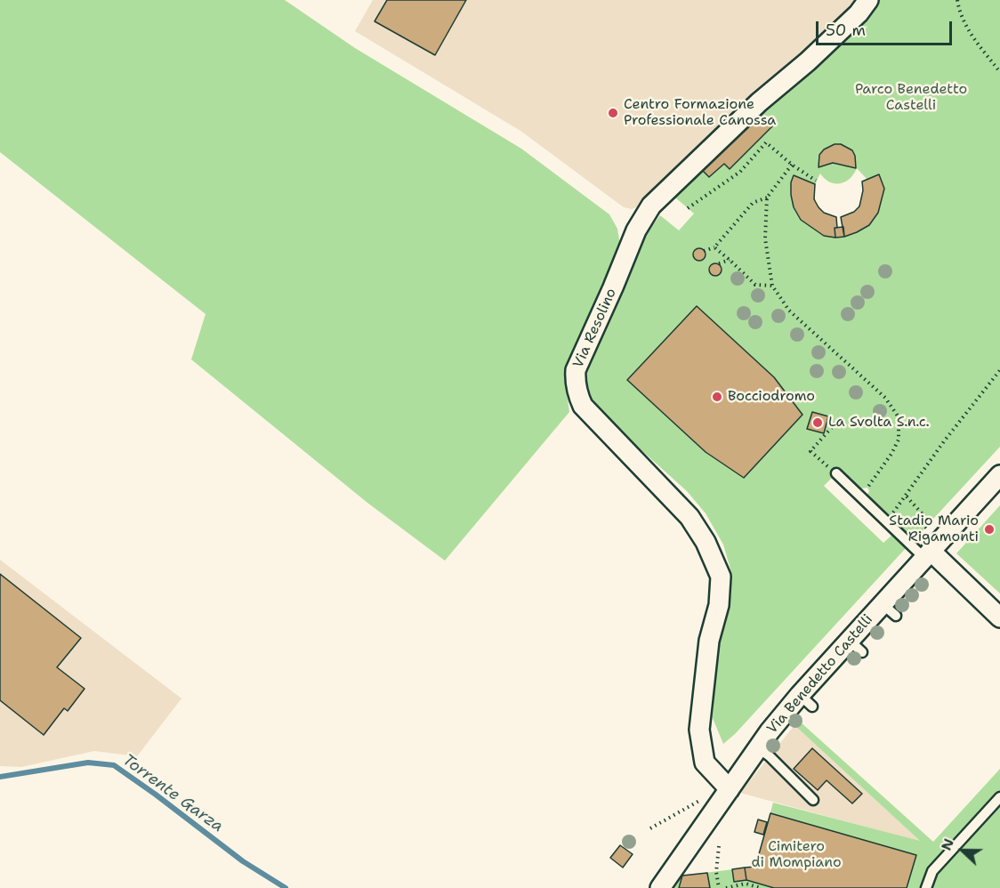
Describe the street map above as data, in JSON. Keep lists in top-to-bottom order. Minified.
{"streets":{"street":["Via Resolino","Via Benedetto Castelli"]},"crossings":[["Via Resolino","Via Benedetto Castelli"]],"water":["Torrente Garza"],"parks":["Parco Benedetto Castelli","Cimitero di Mompiano"],"places":["Centro Formazione Professionale Canossa","Bocciodromo","La Svolta S.n.c.","Stadio Mario Rigamonti"],"scale_bar":"50 m","north":"left"}
